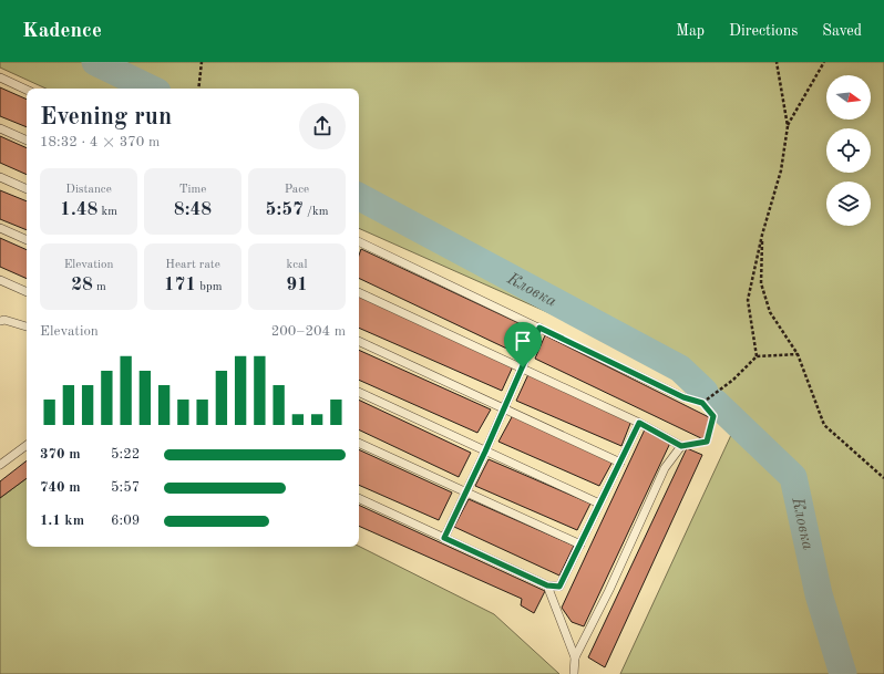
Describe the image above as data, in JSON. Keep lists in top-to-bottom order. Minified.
{"water":["Кловка"],"north":"right","page":{"header":"Kadence","nav":["Map","Directions","Saved"],"heading":["Evening run","18:32 · 4 × 370 m"],"stats":[["Distance","1.48 km"],["Time","8:48"],["Pace","5:57 /km"],["Elevation","28 m"],["Heart rate","171 bpm"],["kcal","91"]],"chart":["Elevation","200–204 m"],"list":[{"name":"370 m","note":"5:22"},{"name":"740 m","note":"5:57"},{"name":"1.1 km","note":"6:09"}]}}
